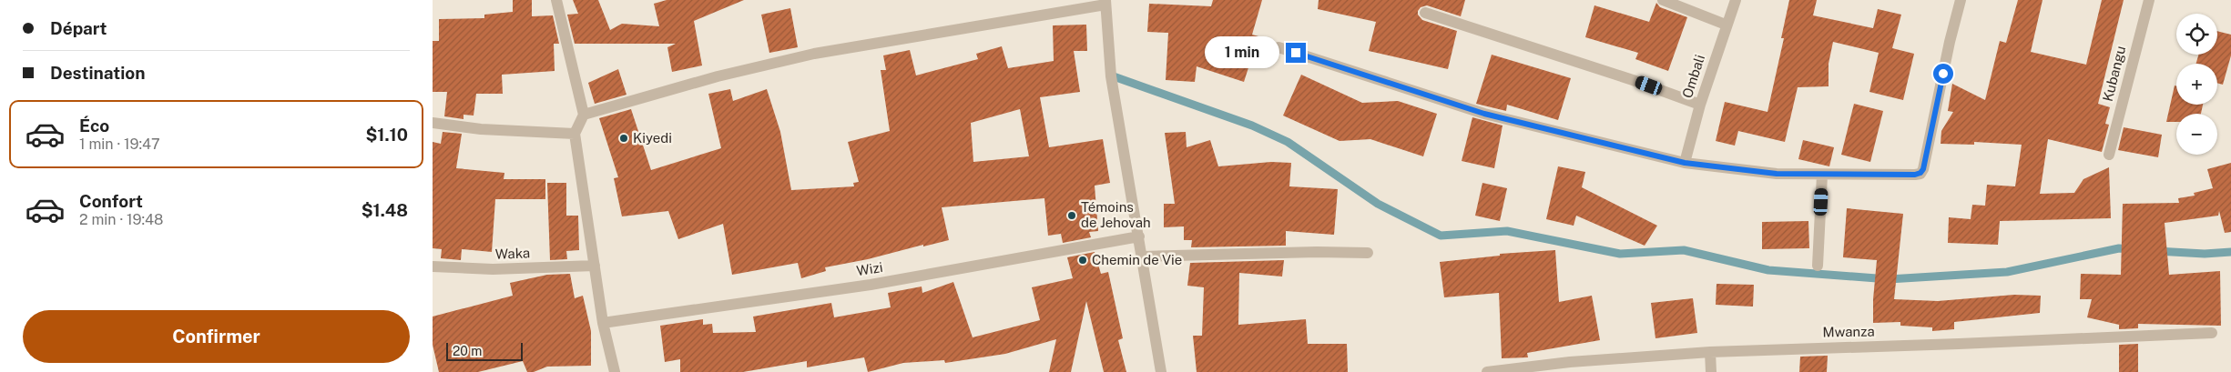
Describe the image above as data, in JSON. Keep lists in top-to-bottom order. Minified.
{"streets":{"street":["Kubangu","Ombali","Waka","Wizi","Mwanza"]},"places":["Kiyedi","Témoins de Jehovah","Chemin de Vie"],"scale_bar":"20 m","page":{"banner":["Départ","Destination"],"map_buttons":["+","−"],"bubble":"1 min","list":[{"name":"Éco","note":"1 min · 19:47","value":"$1.10"},{"name":"Confort","note":"2 min · 19:48","value":"$1.48"}],"buttons":"Confirmer","scale":"20 m"}}
